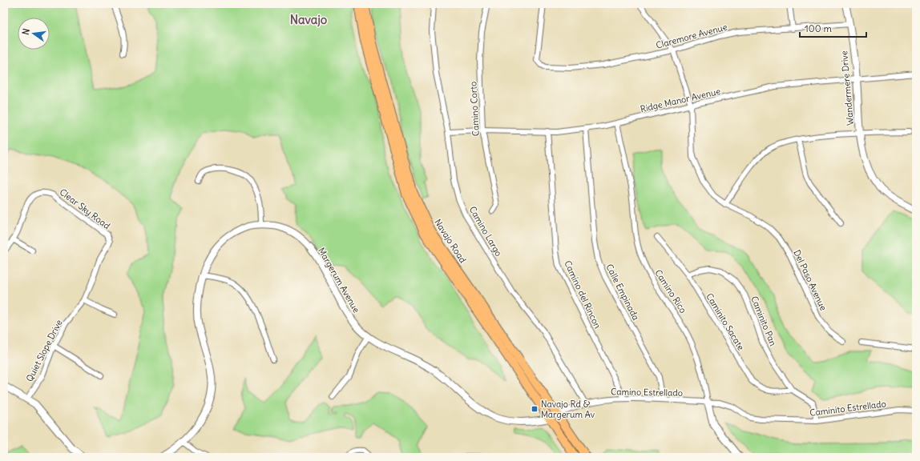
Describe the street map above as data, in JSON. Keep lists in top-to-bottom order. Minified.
{"streets":{"main road":["Navajo Road"],"street":["Claremore Avenue","Wandermere Drive","Ridge Manor Avenue","Camino Corto","Clear Sky Road","Camino Largo","Margerum Avenue","Del Paso Avenue","Camino Rico","Calle Empinada","Camino del Rincon","Caminito Pan","Caminito Sacate","Quiet Slope Drive","Camino Estrellado","Caminito Estrellado"]},"crossings":[["Claremore Avenue","Wandermere Drive"],["Claremore Avenue","Del Paso Avenue"],["Wandermere Drive","Ridge Manor Avenue"],["Ridge Manor Avenue","Camino Corto"],["Ridge Manor Avenue","Camino Largo"],["Ridge Manor Avenue","Del Paso Avenue"],["Ridge Manor Avenue","Camino Rico"],["Ridge Manor Avenue","Calle Empinada"],["Ridge Manor Avenue","Camino del Rincon"],["Clear Sky Road","Quiet Slope Drive"],["Camino Largo","Camino Estrellado"],["Navajo Road","Margerum Avenue"],["Navajo Road","Camino Estrellado"],["Margerum Avenue","Camino Estrellado"],["Camino Rico","Camino Estrellado"],["Camino Rico","Caminito Estrellado"],["Calle Empinada","Camino Estrellado"],["Camino del Rincon","Camino Estrellado"],["Caminito Pan","Caminito Sacate"],["Caminito Pan","Caminito Estrellado"],["Camino Estrellado","Caminito Estrellado"]],"districts":["Navajo"],"places":{"transit":["Navajo Rd & Margerum Av"]},"scale_bar":"100 m","north":"left"}
